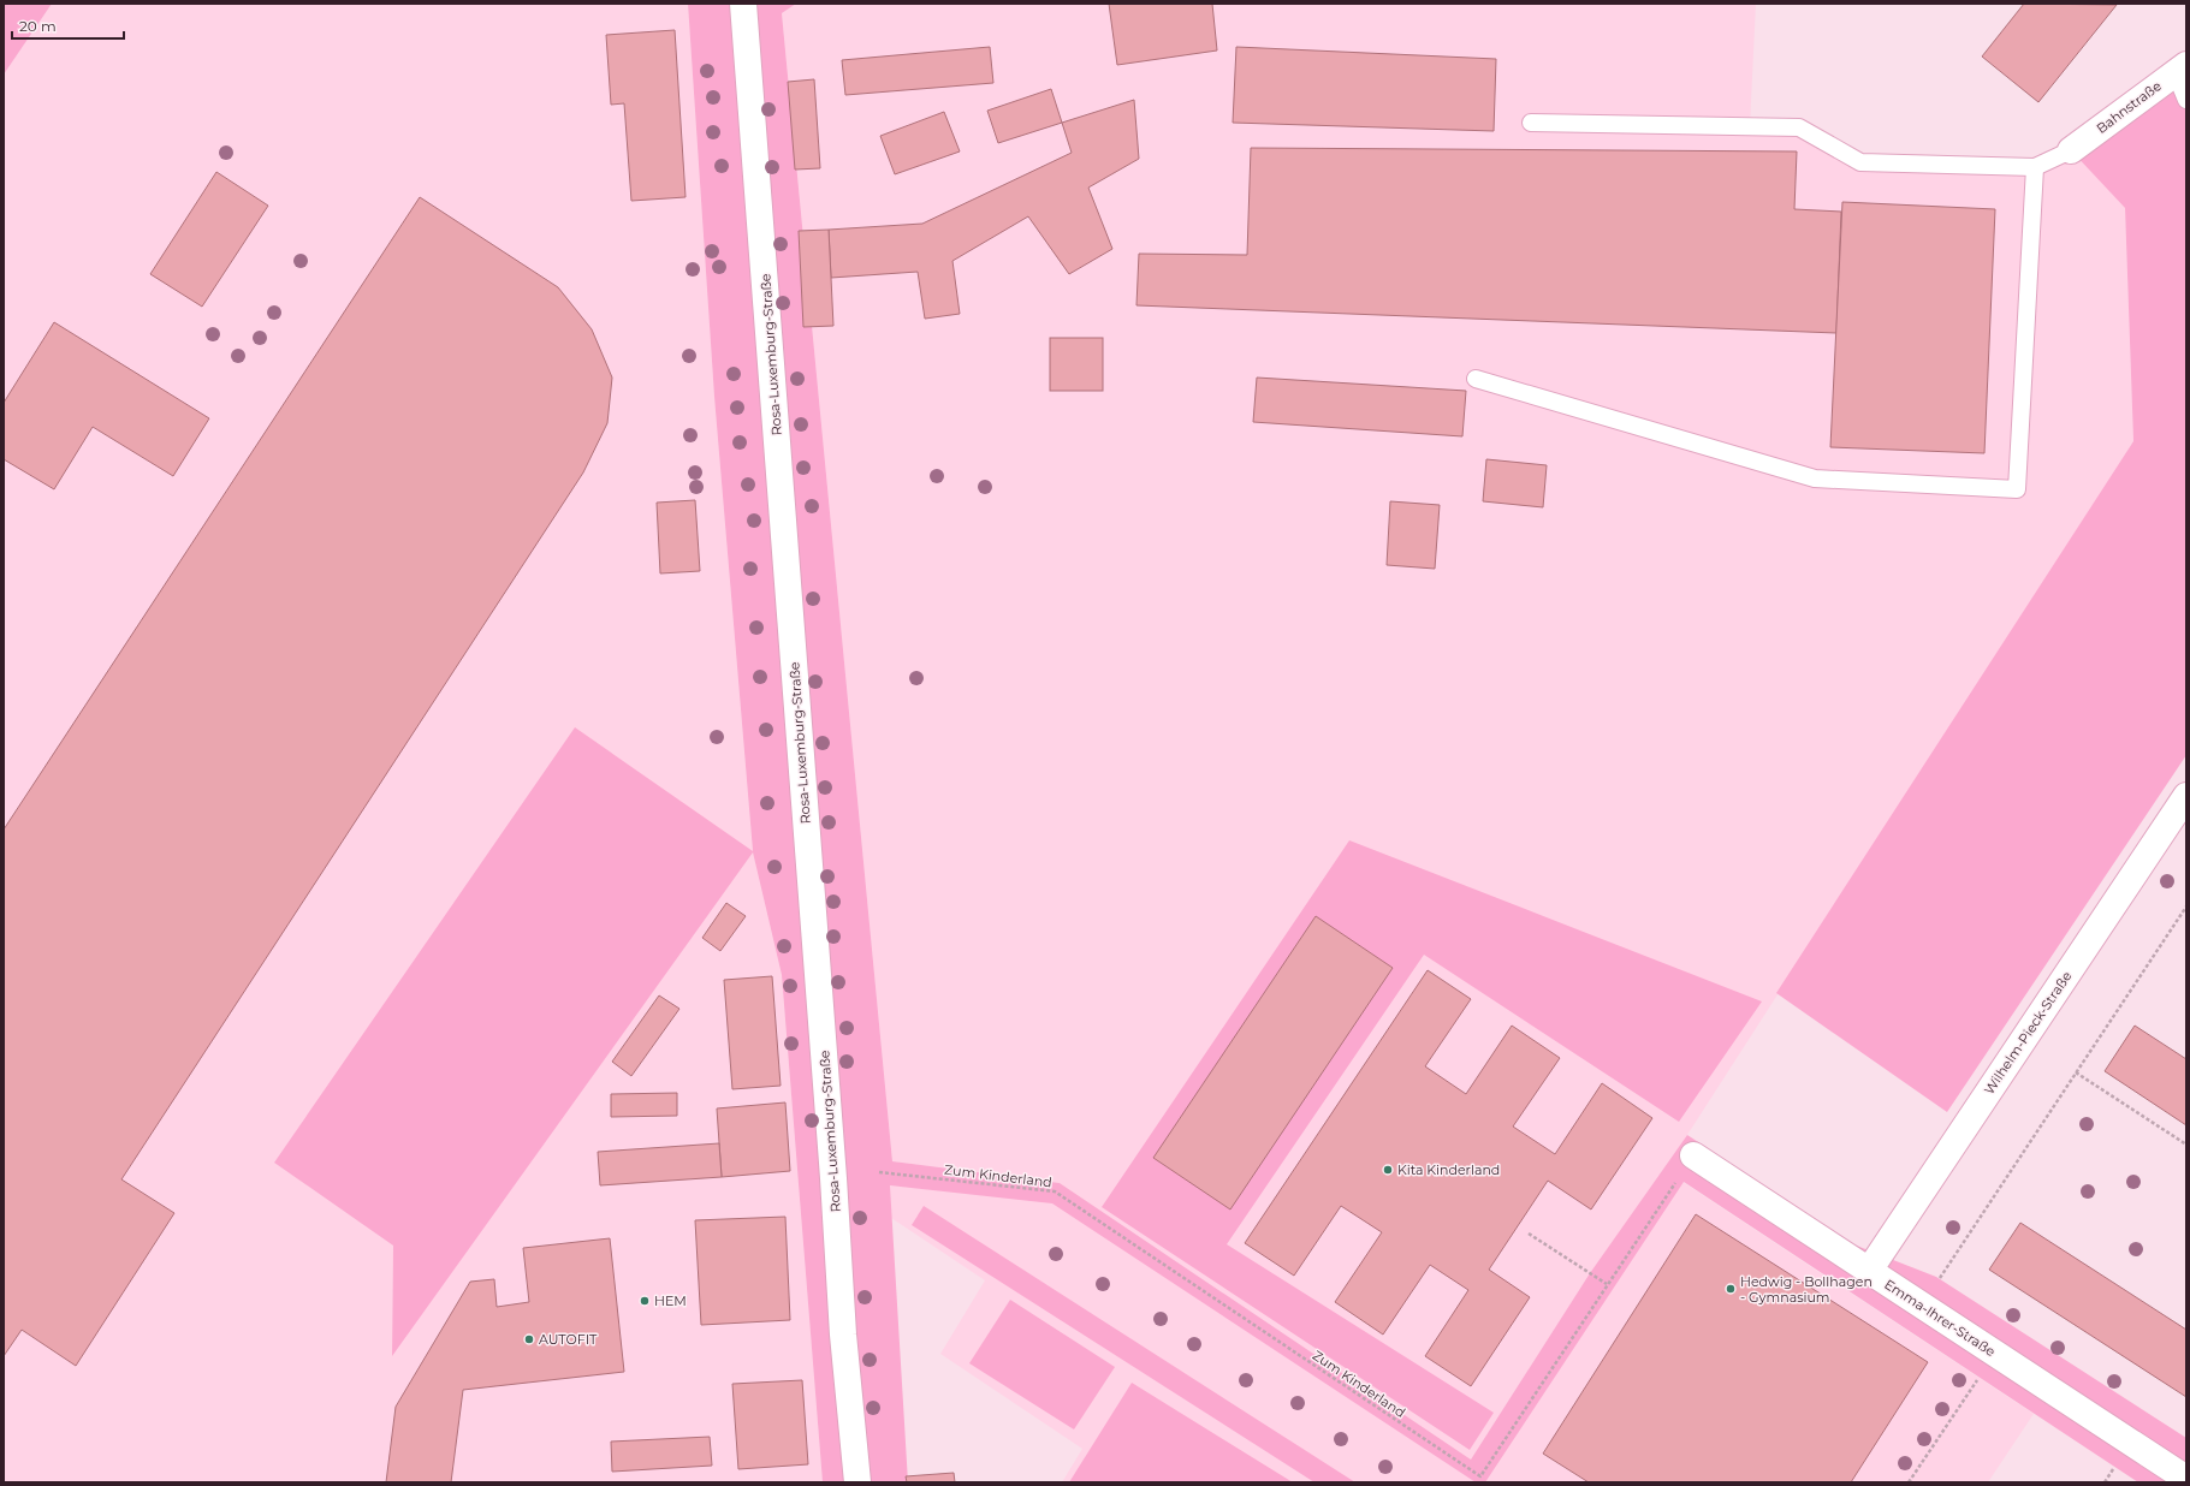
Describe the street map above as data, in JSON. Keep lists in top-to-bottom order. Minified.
{"streets":{"main road":["Bahnstraße","Rosa-Luxemburg-Straße","Wilhelm-Pieck-Straße","Emma-Ihrer-Straße"],"path":["Zum Kinderland"]},"crossings":[["Wilhelm-Pieck-Straße","Emma-Ihrer-Straße"],["Zum Kinderland","Emma-Ihrer-Straße"]],"places":["Kita Kinderland","Hedwig - Bollhagen - Gymnasium","HEM","AUTOFIT"],"scale_bar":"20 m"}
